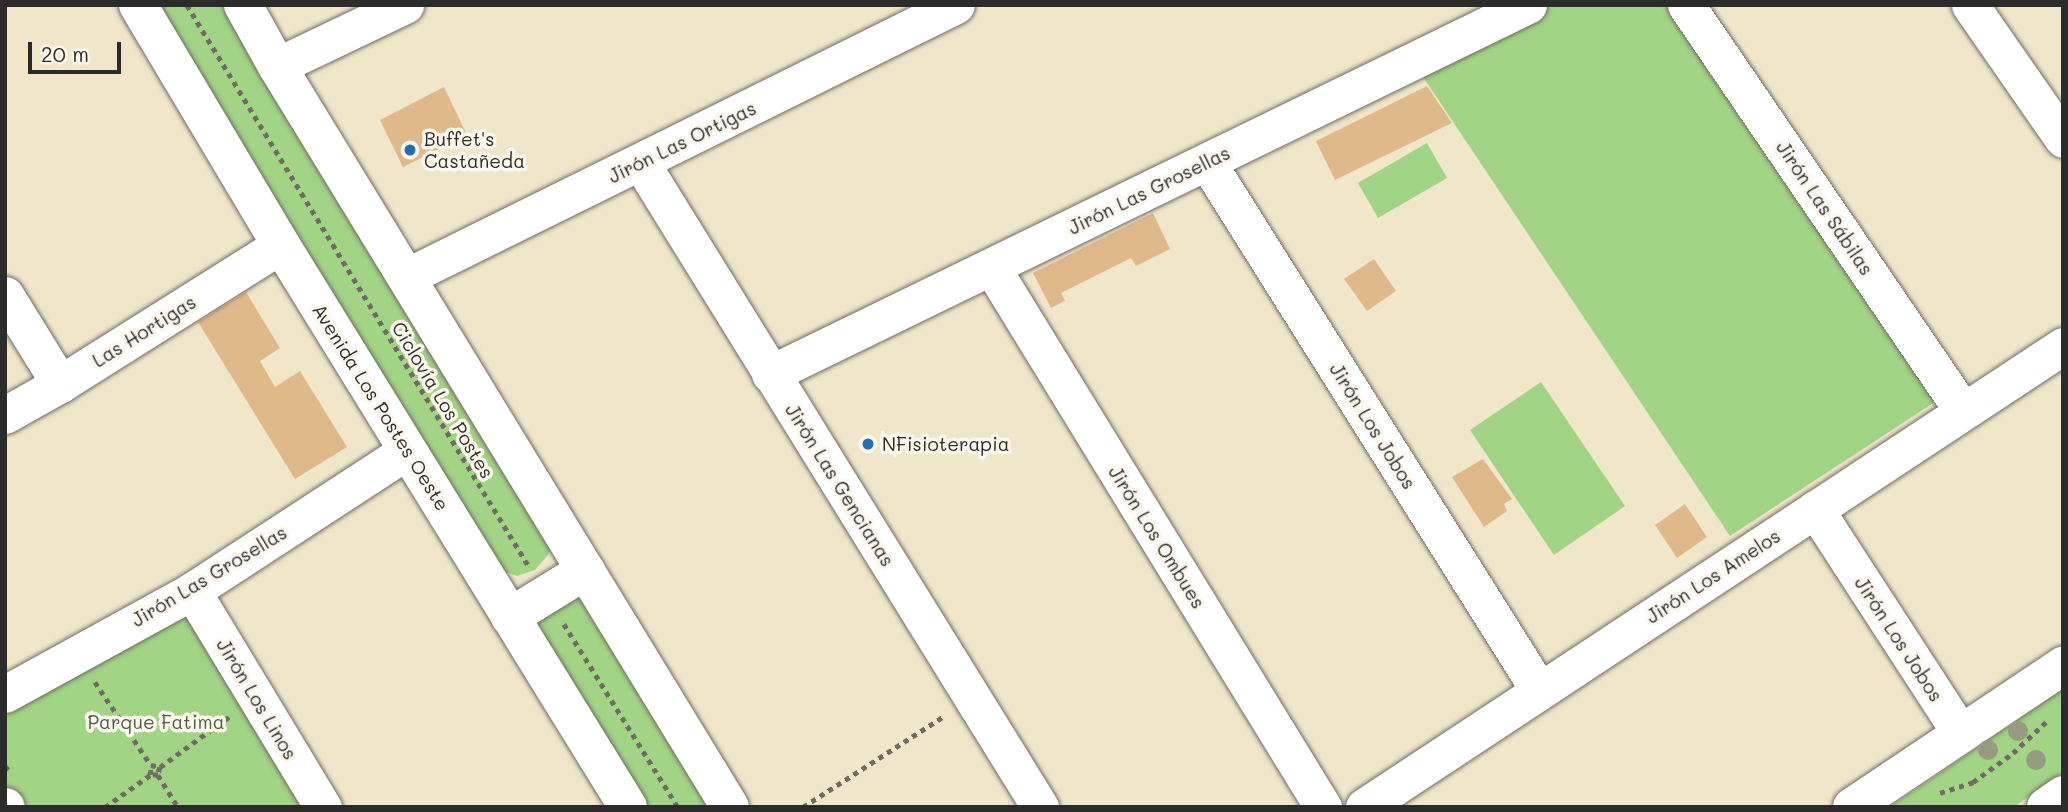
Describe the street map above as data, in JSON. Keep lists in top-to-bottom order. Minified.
{"streets":{"main road":["Avenida Los Postes Oeste"],"street":["Jirón Las Ortigas","Jirón Las Grosellas","Jirón Las Sábilas","Las Hortigas","Jirón Los Jobos","Jirón Las Gencianas","Jirón Los Ombues","Jirón Los Amelos","Jirón Los Linos"],"path":["Ciclovía Los Postes"]},"crossings":[["Jirón Las Ortigas","Jirón Las Gencianas"],["Jirón Las Grosellas","Avenida Los Postes Oeste"],["Jirón Las Grosellas","Jirón Los Jobos"],["Jirón Las Grosellas","Jirón Las Gencianas"],["Jirón Las Grosellas","Jirón Los Ombues"],["Jirón Las Grosellas","Jirón Los Linos"],["Jirón Las Sábilas","Jirón Los Amelos"],["Las Hortigas","Avenida Los Postes Oeste"],["Jirón Los Jobos","Jirón Los Amelos"]],"parks":["Parque Fatima"],"places":["Buffet's Castañeda","NFisioterapia"],"scale_bar":"20 m"}
